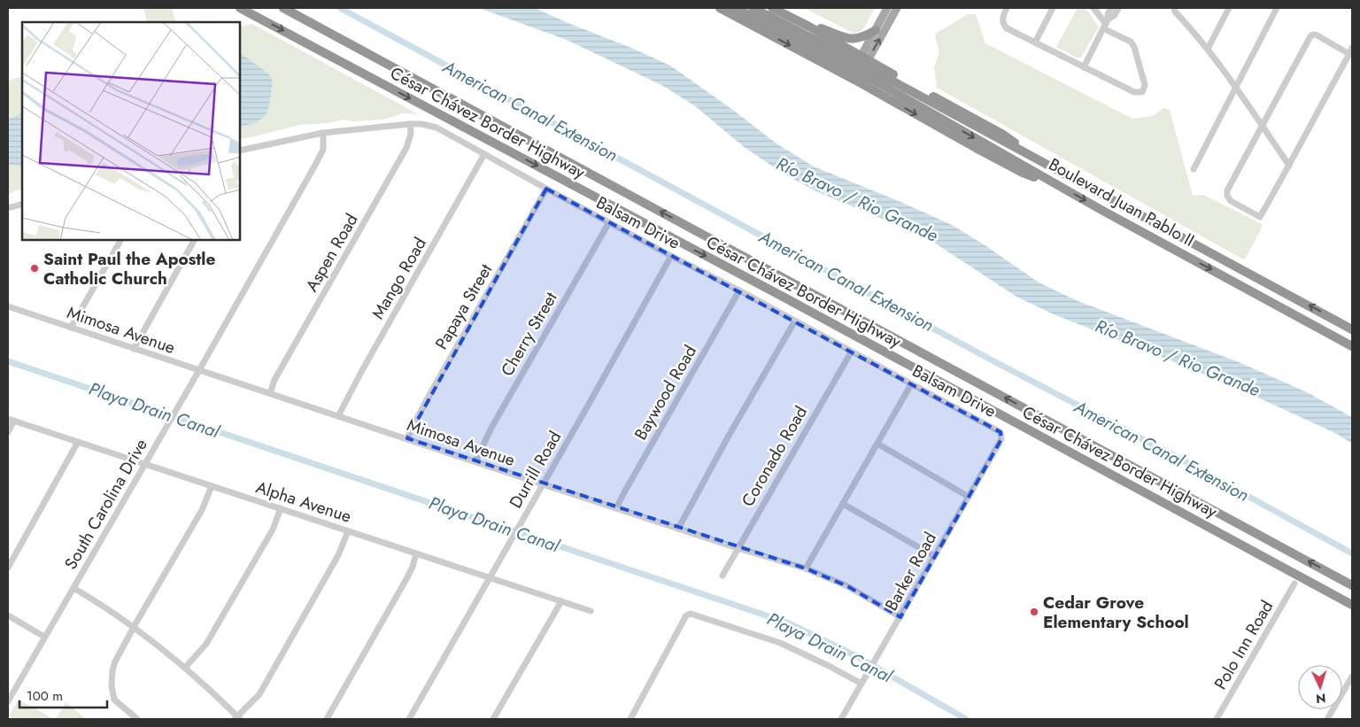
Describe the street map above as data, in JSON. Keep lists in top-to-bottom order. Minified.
{"streets":{"highway":["César Chávez Border Highway","Boulevard Juan Pablo II"],"street":["Balsam Drive","Aspen Road","Mango Road","Papaya Street","Mimosa Avenue","Cherry Street","Baywood Road","Coronado Road","Durrill Road","Alpha Avenue","South Carolina Drive","Barker Road","Polo Inn Road"]},"crossings":[["Balsam Drive","Aspen Road"],["Balsam Drive","Mango Road"],["Balsam Drive","Papaya Street"],["Balsam Drive","Cherry Street"],["Balsam Drive","Baywood Road"],["Balsam Drive","Coronado Road"],["Balsam Drive","Durrill Road"],["Balsam Drive","South Carolina Drive"],["Balsam Drive","Barker Road"],["Aspen Road","Mimosa Avenue"],["Mango Road","Mimosa Avenue"],["Papaya Street","Mimosa Avenue"],["Mimosa Avenue","Cherry Street"],["Mimosa Avenue","Baywood Road"],["Mimosa Avenue","Coronado Road"],["Mimosa Avenue","Durrill Road"],["Mimosa Avenue","South Carolina Drive"],["Mimosa Avenue","Barker Road"],["Durrill Road","Alpha Avenue"],["Alpha Avenue","South Carolina Drive"]],"water":["American Canal Extension","Río Bravo / Rio Grande","Playa Drain Canal"],"places":["Saint Paul the Apostle Catholic Church","Cedar Grove Elementary School"],"scale_bar":"100 m","north":"bottom"}
